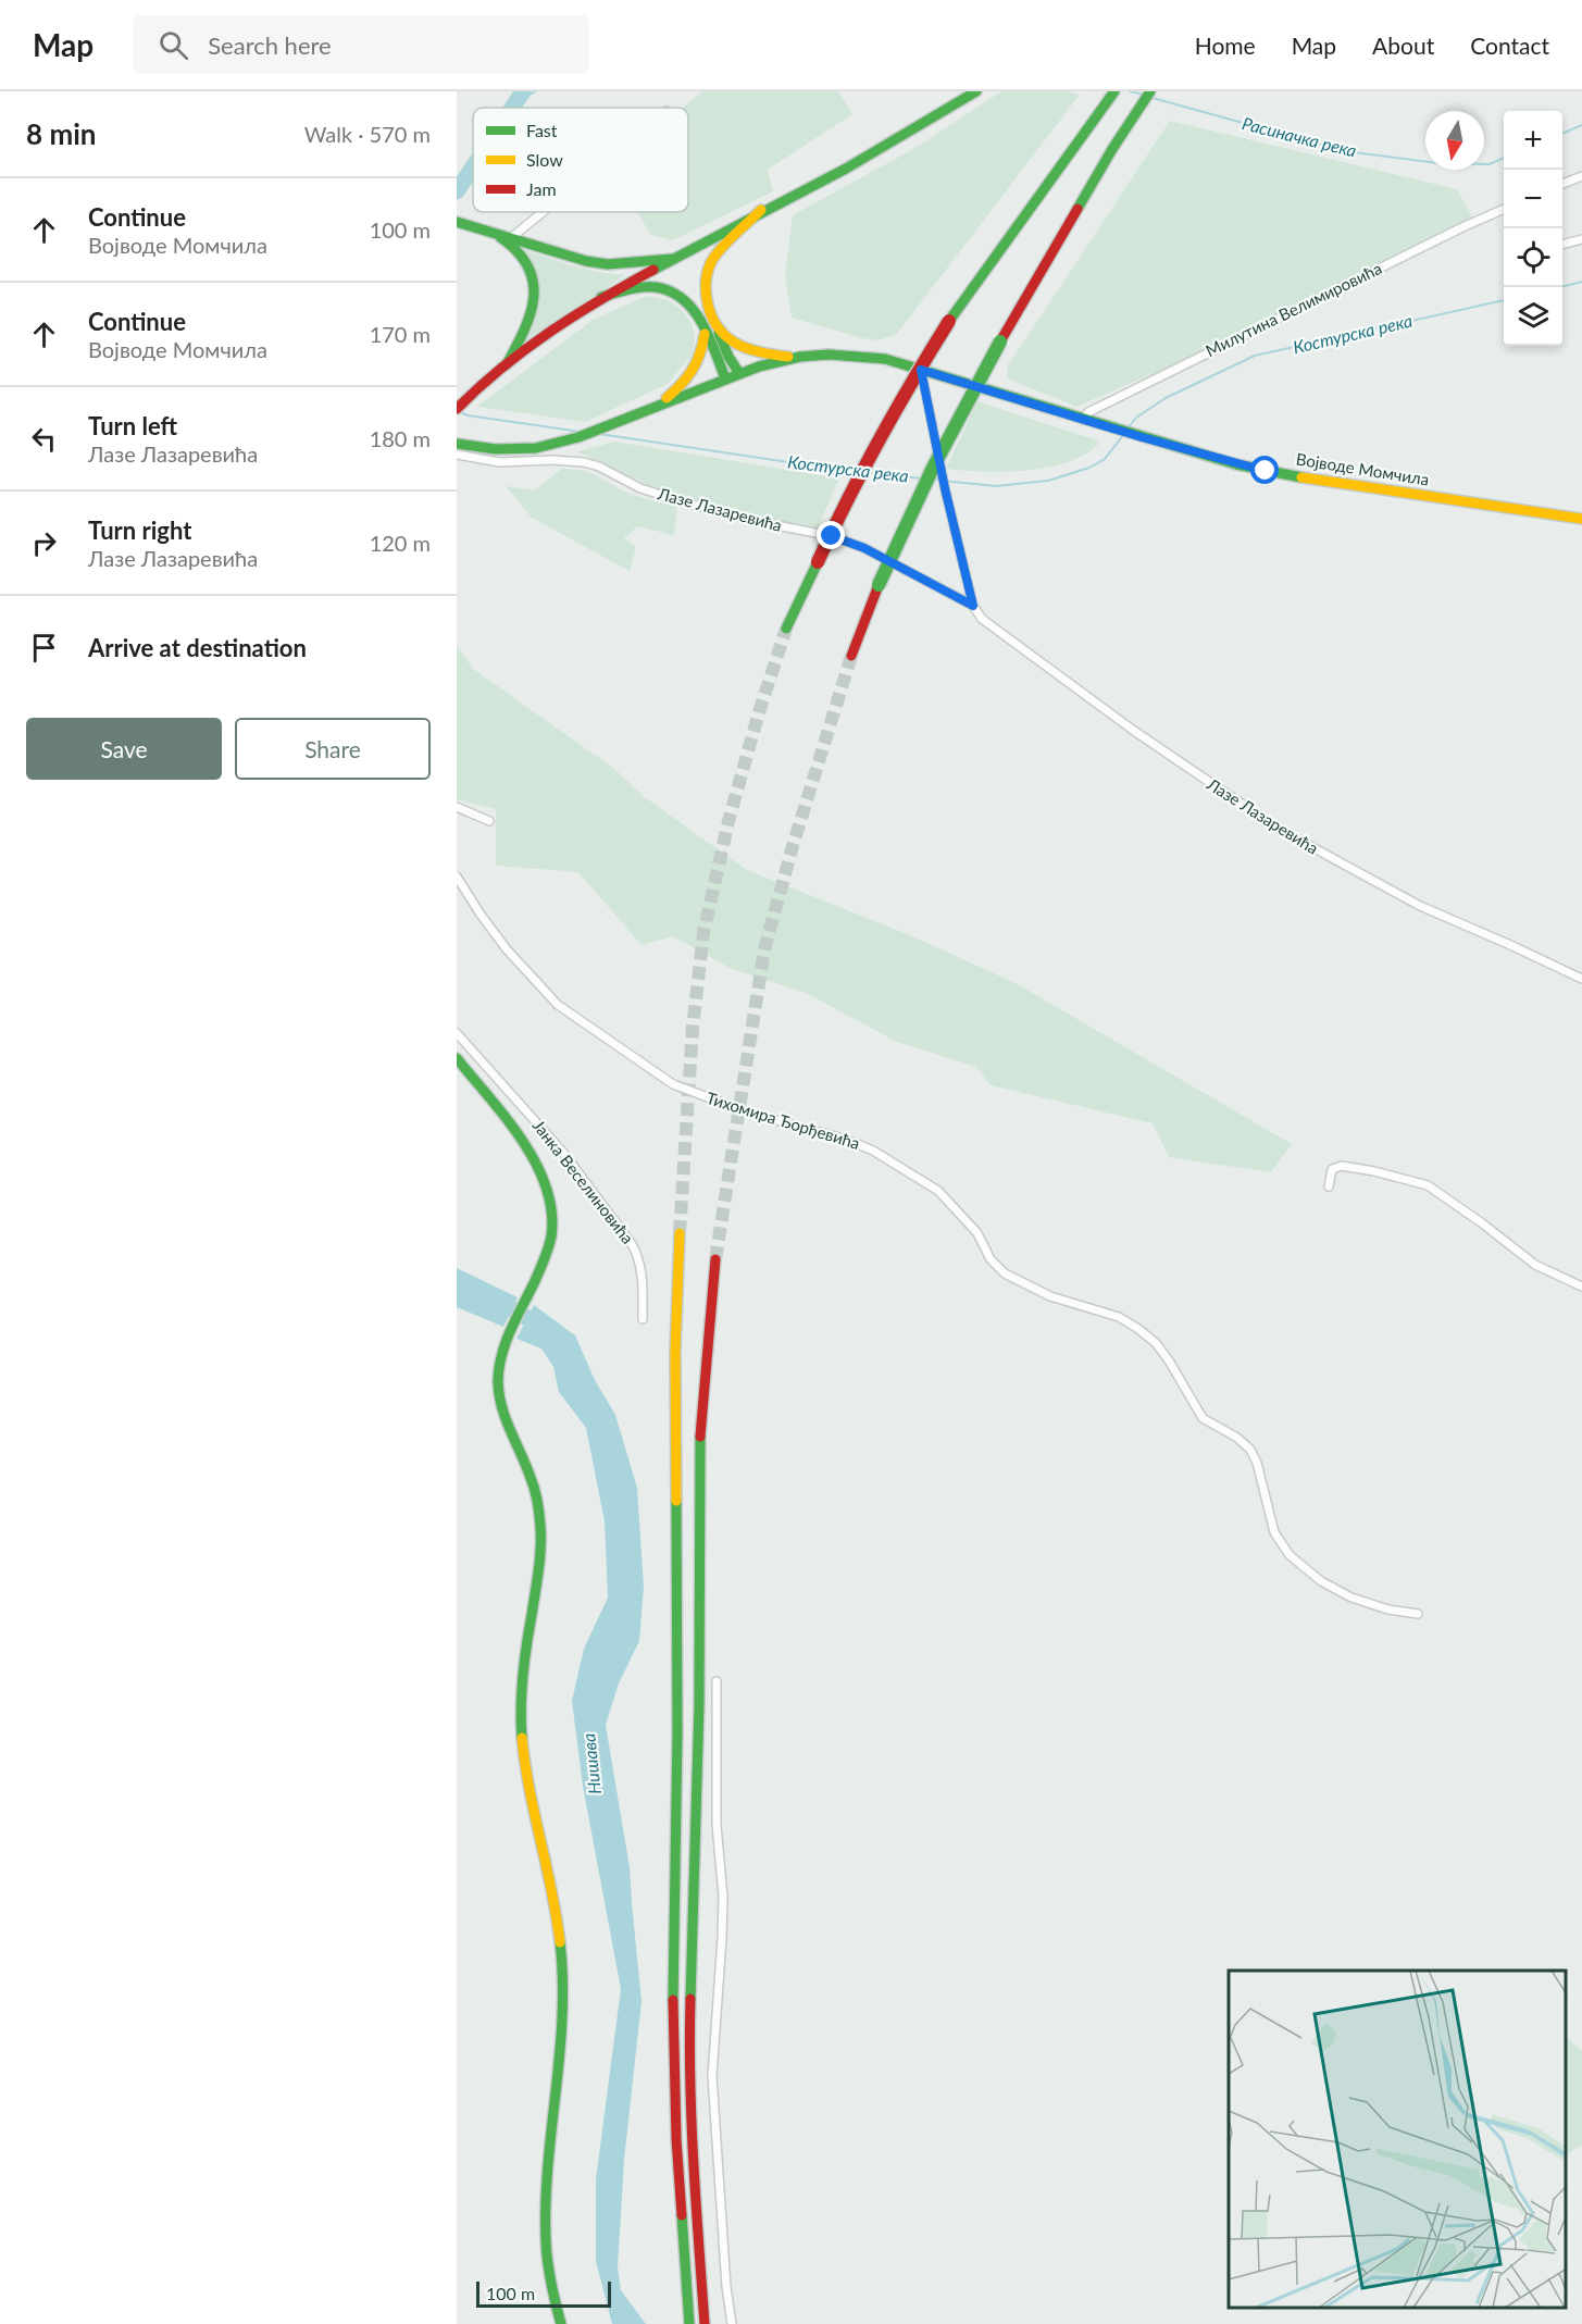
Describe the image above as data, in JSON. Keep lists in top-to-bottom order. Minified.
{"streets":{"main road":["Војводе Момчила"],"street":["Милутина Велимировића","Лазе Лазаревића","Тихомира Ђорђевића","Јанка Веселиновића"]},"crossings":[["Милутина Велимировића","Војводе Момчила"]],"water":["Расиначка река","Костурска река","Нишава"],"legend":["Fast","Slow","Jam"],"scale_bar":"100 m","north":"bottom","page":{"header":"Map","search":"Search here","nav":["Home","Map","About","Contact"],"heading":["8 min","Walk · 570 m"],"map_buttons":["+","−"],"list":[["Continue","Војводе Момчила","100 m"],["Continue","Војводе Момчила","170 m"],["Turn left","Лазе Лазаревића","180 m"],["Turn right","Лазе Лазаревића","120 m"],"Arrive at destination"],"buttons":["Save","Share"],"scale":"100 m"}}
